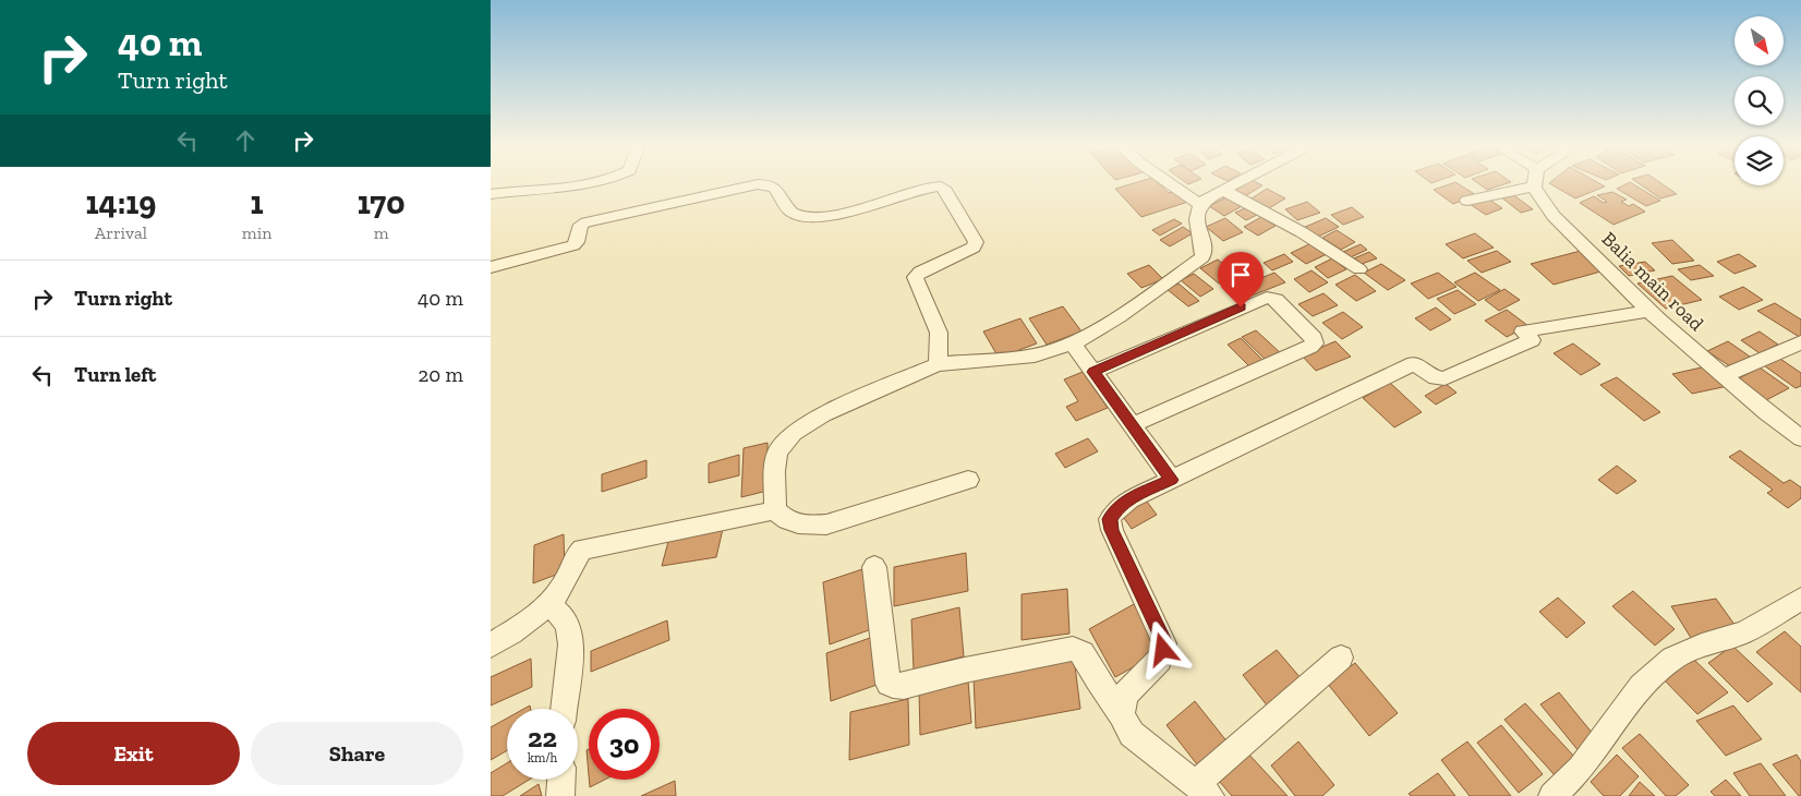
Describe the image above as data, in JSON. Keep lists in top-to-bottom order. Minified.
{"streets":{"street":["Balia main road"]},"north":"bottom right","page":{"turn":["40 m","Turn right"],"eta":["14:19","Arrival","1","min","170","m"],"list":[{"name":"Turn right","value":"40 m"},{"name":"Turn left","value":"20 m"}],"speed":"22 km/h","limit":"30","buttons":["Exit","Share"]}}
